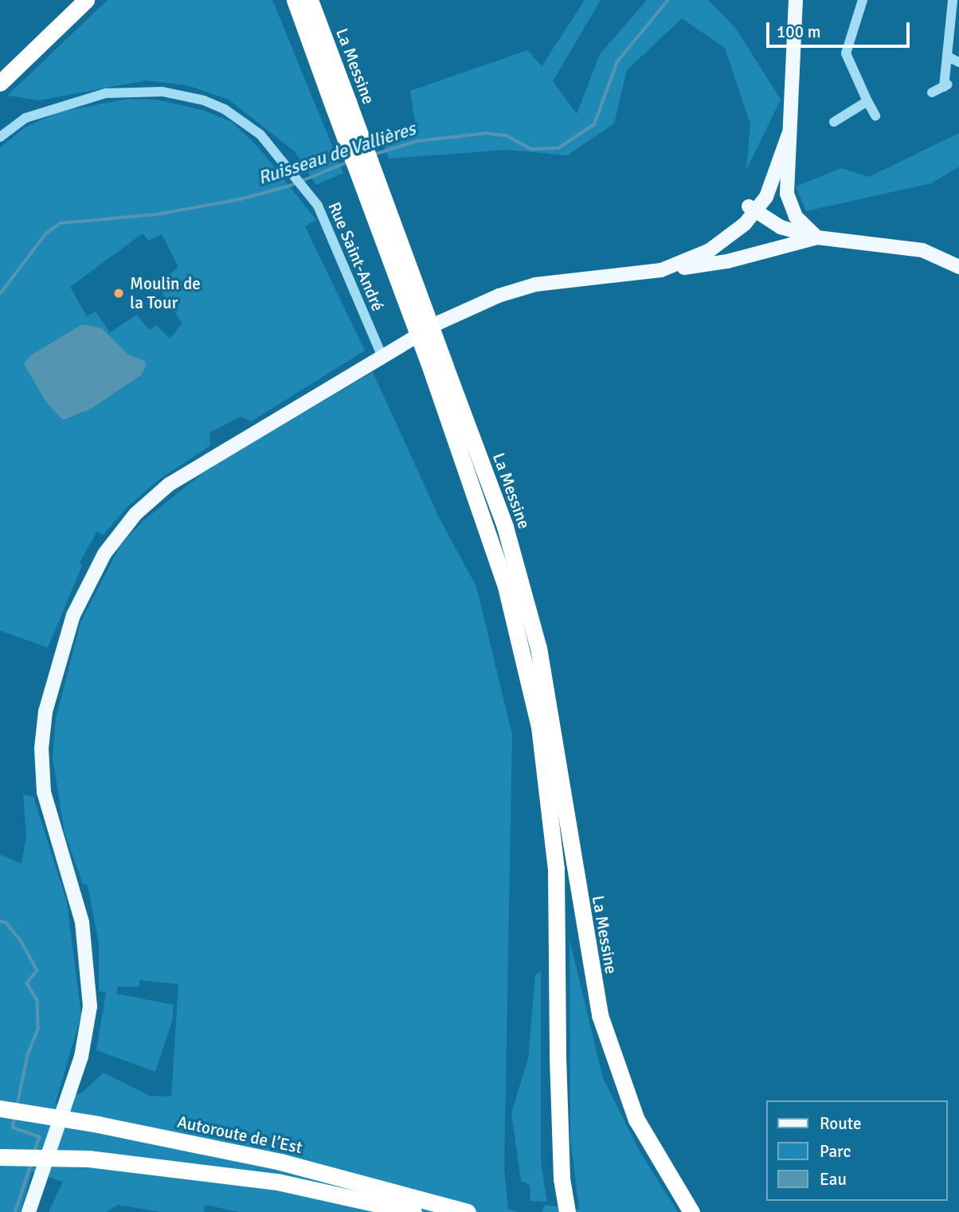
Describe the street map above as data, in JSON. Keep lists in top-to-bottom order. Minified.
{"streets":{"highway":["La Messine","Autoroute de l’Est"],"street":["Rue Saint-André"]},"water":["Ruisseau de Vallières"],"places":["Moulin de la Tour"],"legend":["Route","Parc","Eau"],"scale_bar":"100 m"}
